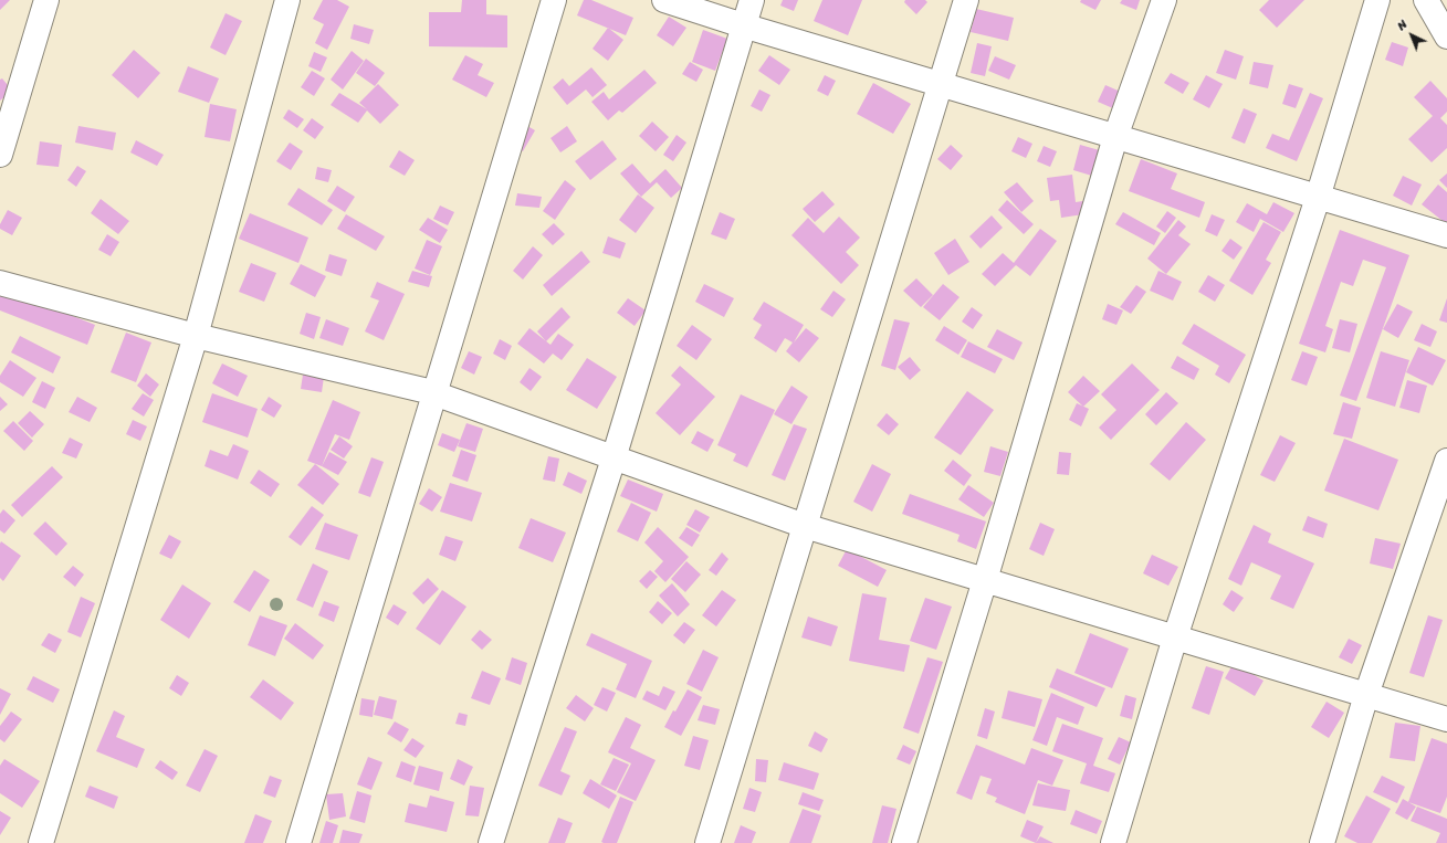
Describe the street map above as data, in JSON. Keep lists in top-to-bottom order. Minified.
{"north":"top left"}
